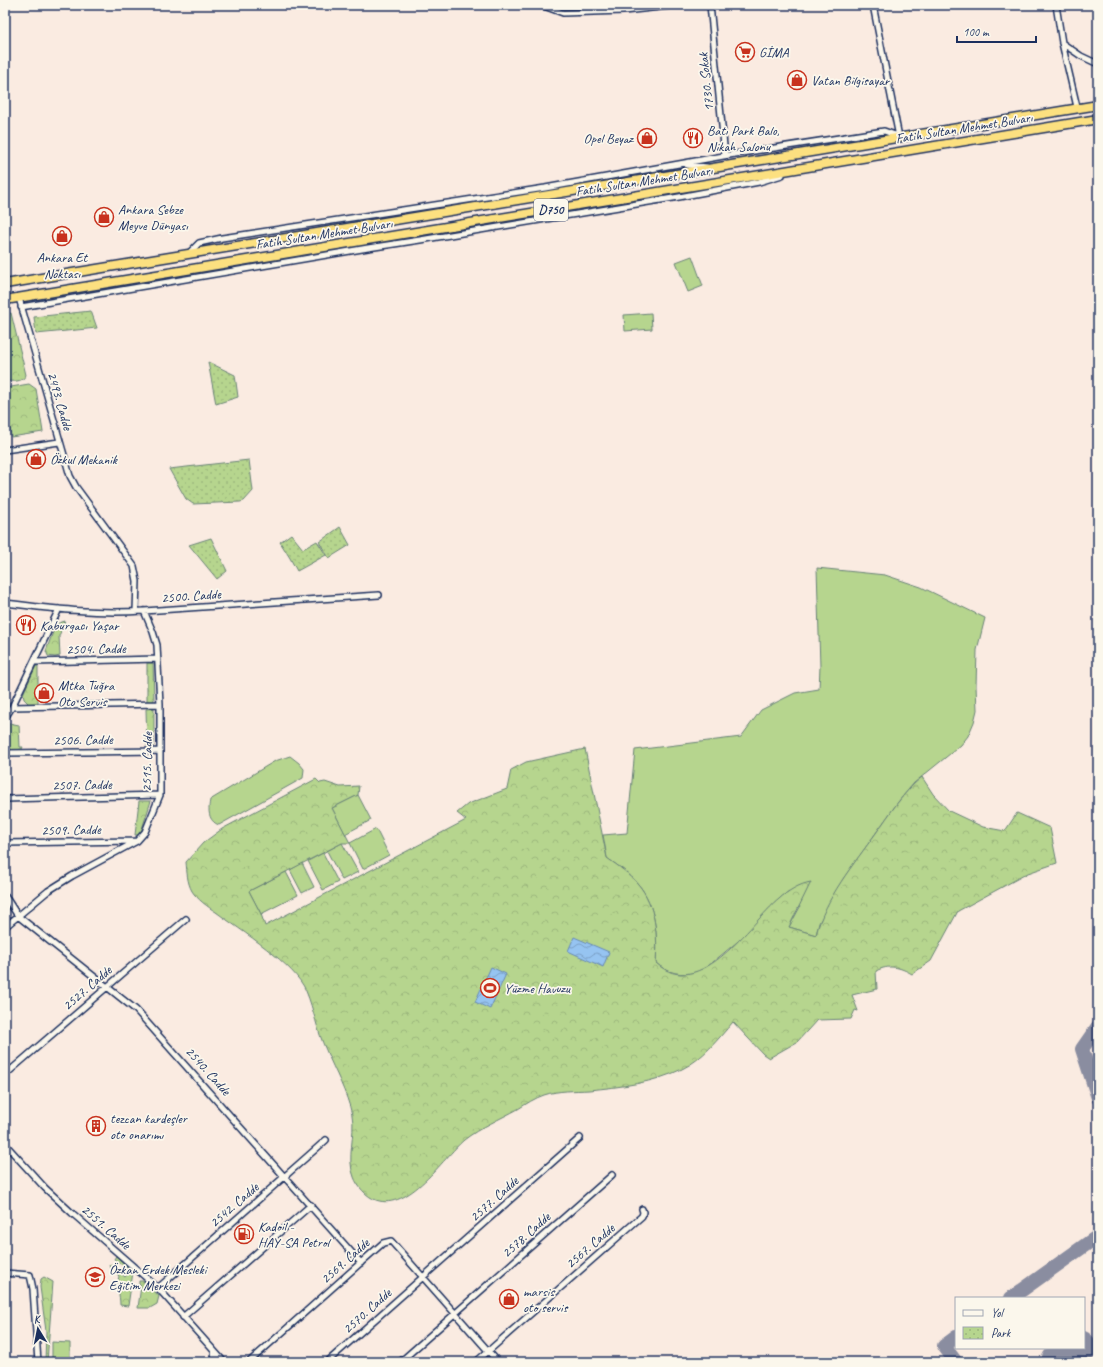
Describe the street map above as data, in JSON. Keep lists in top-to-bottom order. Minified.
{"streets":{"highway":["Fatih Sultan Mehmet Bulvarı","D750"],"street":["1730. Sokak","2493. Cadde","2500. Cadde","2504. Cadde","2506. Cadde","2515. Cadde","2507. Cadde","2509. Cadde","2527. Cadde","2540. Cadde","2577. Cadde","2542. Cadde","2551. Cadde","2578. Cadde","2567. Cadde","2569. Cadde","2570. Cadde"]},"crossings":[["Fatih Sultan Mehmet Bulvarı","2493. Cadde"],["2493. Cadde","2500. Cadde"],["2500. Cadde","2515. Cadde"],["2504. Cadde","2515. Cadde"],["2506. Cadde","2515. Cadde"],["2515. Cadde","2507. Cadde"],["2515. Cadde","2509. Cadde"],["2515. Cadde","2540. Cadde"],["2527. Cadde","2540. Cadde"],["2540. Cadde","2542. Cadde"],["2540. Cadde","2569. Cadde"],["2577. Cadde","2569. Cadde"],["2577. Cadde","2570. Cadde"],["2542. Cadde","2551. Cadde"],["2578. Cadde","2569. Cadde"],["2567. Cadde","2569. Cadde"],["2569. Cadde","2570. Cadde"]],"places":{"supermarket":["GİMA"],"shop":["Vatan Bilgisayar","Opel Beyaz","Ankara Sebze Meyve Dünyası","Ankara Et Noktası","Özkul Mekanik","Mtka Tuğra Oto Servis","marsis oto servis"],"restaurant":["Batı Park Balo, Nikah Salonu","Kaburgacı Yaşar"],"sports":["Yüzme Havuzu"],"building":["tezcan kardeşler oto onarımı"],"fuel station":["Kadoil - HAY-SA Petrol"],"school or university":["Özkan Erdek Mesleki Eğitim Merkezi"]},"legend":["Yol","Park"],"scale_bar":"100 m","north":"top"}
